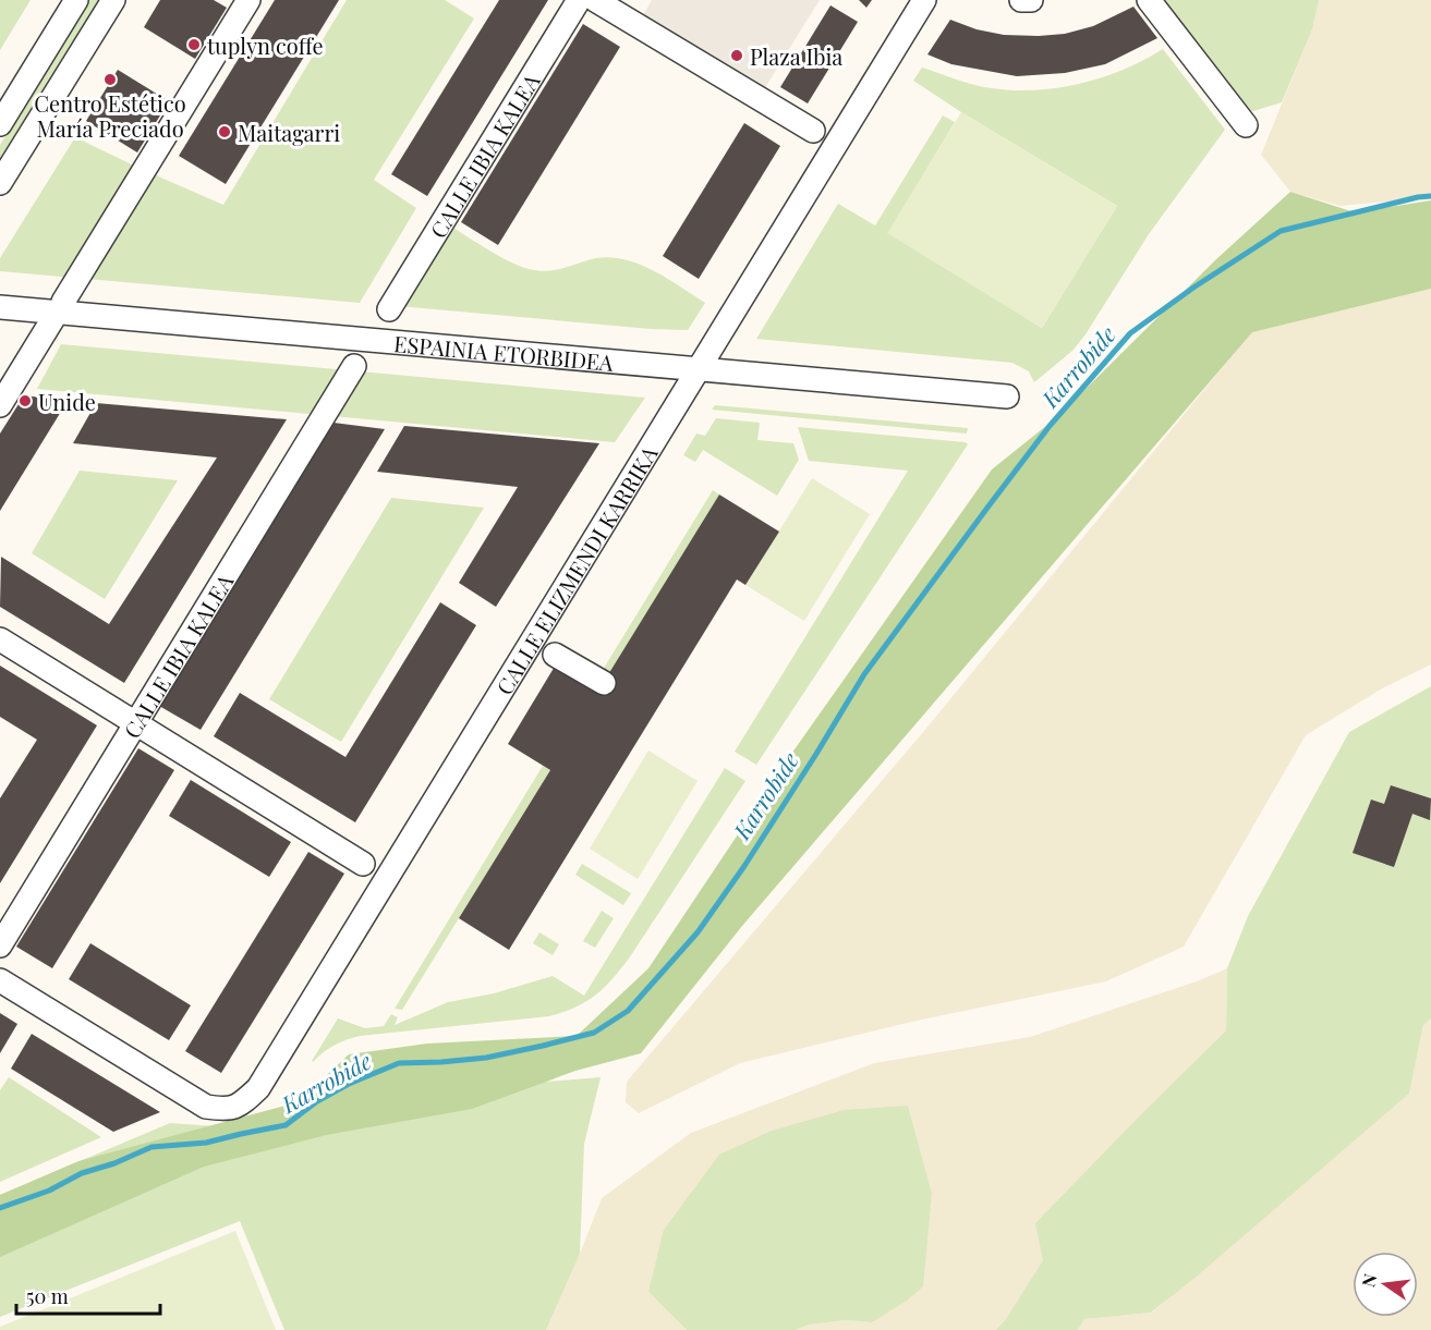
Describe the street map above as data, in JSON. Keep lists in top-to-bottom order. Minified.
{"streets":{"street":["CALLE IBIA KALEA","ESPAINIA ETORBIDEA","CALLE ELIZMENDI KARRIKA"]},"crossings":[["ESPAINIA ETORBIDEA","CALLE ELIZMENDI KARRIKA"]],"water":["Karrobide"],"places":["tuplyn coffe","Plaza Ibia","Centro Estético María Preciado","Maitagarri","Unide"],"scale_bar":"50 m","north":"left"}
